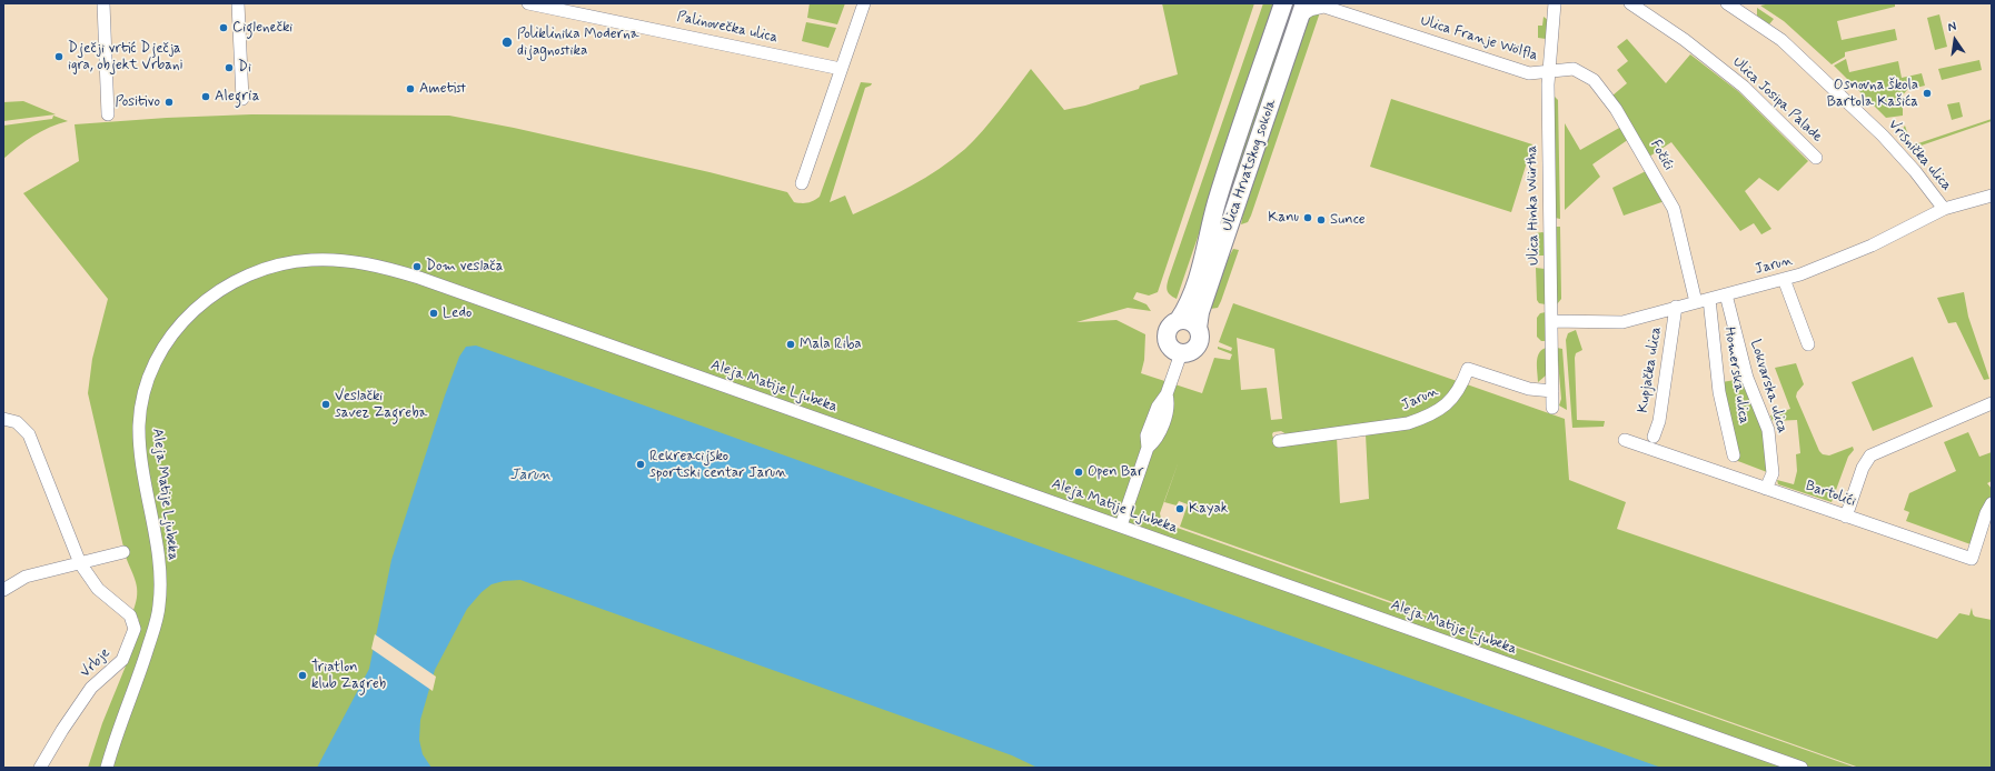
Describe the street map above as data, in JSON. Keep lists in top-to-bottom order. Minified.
{"streets":{"street":["Palinovečka ulica","Ulica Franje Wölfla","Ulica Josipa Palade","Fočići","Vrisnička ulica","Ulica Hrvatskog sokola","Ulica Hinka Würtha","Jarun","Kupjačka ulica","Homerska ulica","Aleja Matije Ljubeka","Lokvarska ulica","Bartolići","Vrbje"]},"crossings":[["Ulica Franje Wölfla","Fočići"],["Ulica Franje Wölfla","Ulica Hrvatskog sokola"],["Ulica Franje Wölfla","Ulica Hinka Würtha"],["Fočići","Ulica Hinka Würtha"],["Fočići","Jarun"],["Vrisnička ulica","Jarun"],["Ulica Hinka Würtha","Jarun"],["Jarun","Kupjačka ulica"],["Jarun","Homerska ulica"],["Jarun","Lokvarska ulica"],["Lokvarska ulica","Bartolići"]],"water":["Jarun"],"places":["Ciglenečki","Poliklinika Moderna dijagnostika","Dječji vrtić Dječja igra, objekt Vrbani","Di","Ametist","Osnovna škola Bartola Kašića","Alegria","Positivo","Kanu","Sunce","Dom veslača","Ledo","Mala Riba","Veslački savez Zagreba","Rekreacijsko sportski centar Jarun","Open Bar","Kayak","Triatlon klub Zagreb"],"north":"top"}
